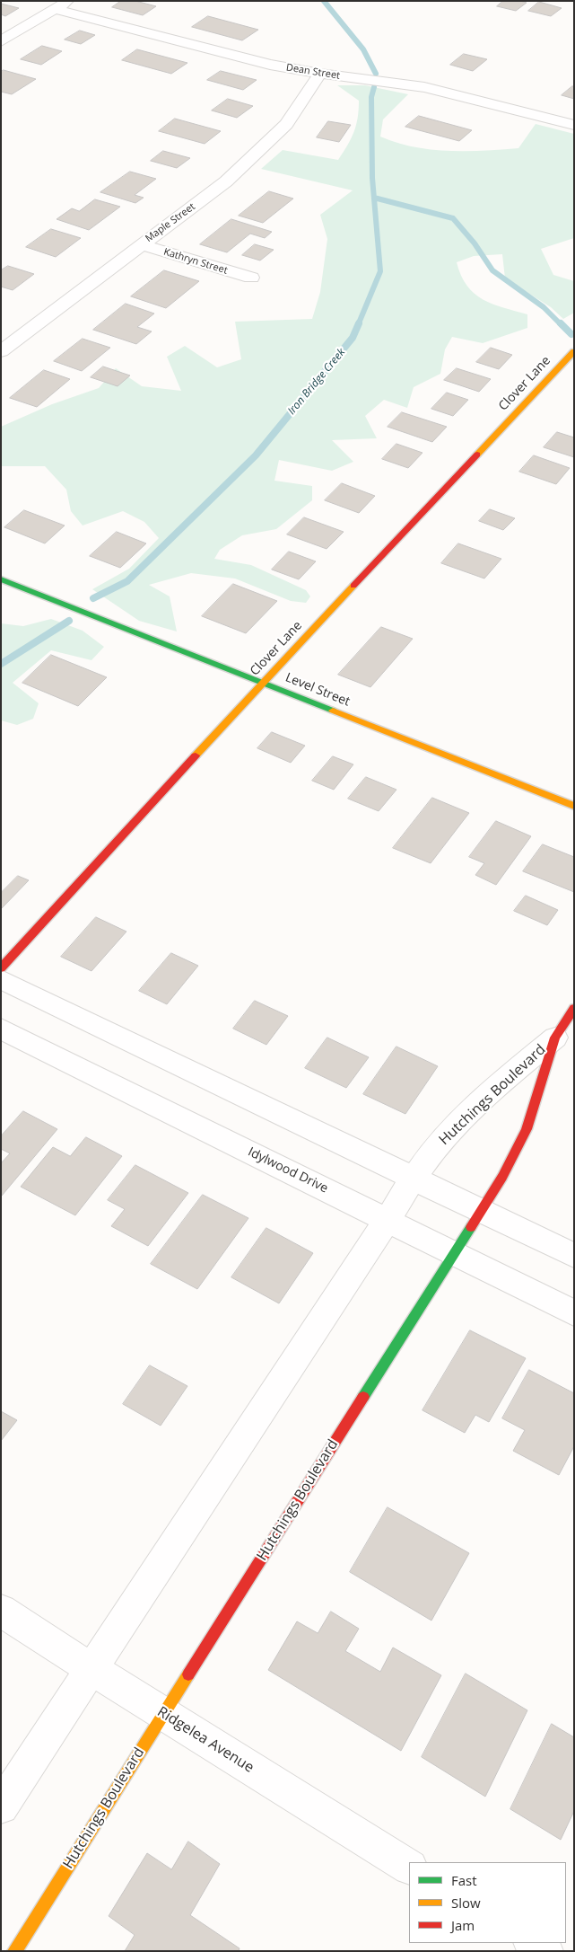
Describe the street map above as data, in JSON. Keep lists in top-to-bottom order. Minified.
{"streets":{"street":["Dean Street","Maple Street","Kathryn Street","Clover Lane","Level Street","Hutchings Boulevard","Idylwood Drive","Ridgelea Avenue"]},"crossings":[["Dean Street","Maple Street"],["Maple Street","Kathryn Street"],["Clover Lane","Level Street"],["Hutchings Boulevard","Idylwood Drive"],["Hutchings Boulevard","Ridgelea Avenue"]],"water":["Iron Bridge Creek"],"legend":["Fast","Slow","Jam"]}
